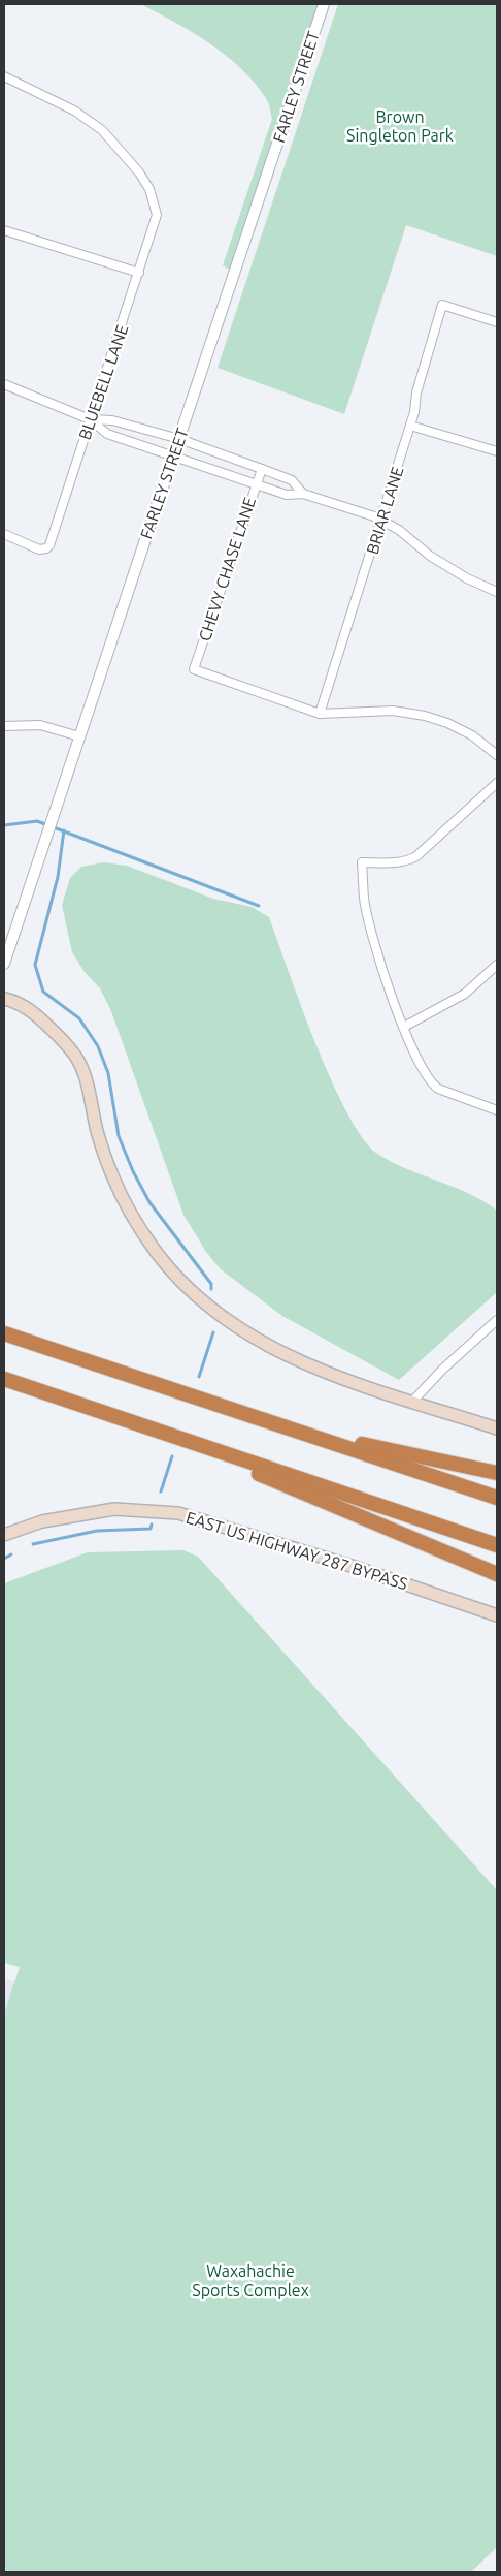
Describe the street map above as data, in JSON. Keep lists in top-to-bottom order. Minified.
{"streets":{"main road":["EAST US HIGHWAY 287 BYPASS"],"street":["FARLEY STREET","BLUEBELL LANE","BRIAR LANE","CHEVY CHASE LANE"]},"crossings":[["BRIAR LANE","CHEVY CHASE LANE"]],"parks":["Brown Singleton Park","Waxahachie Sports Complex"]}
